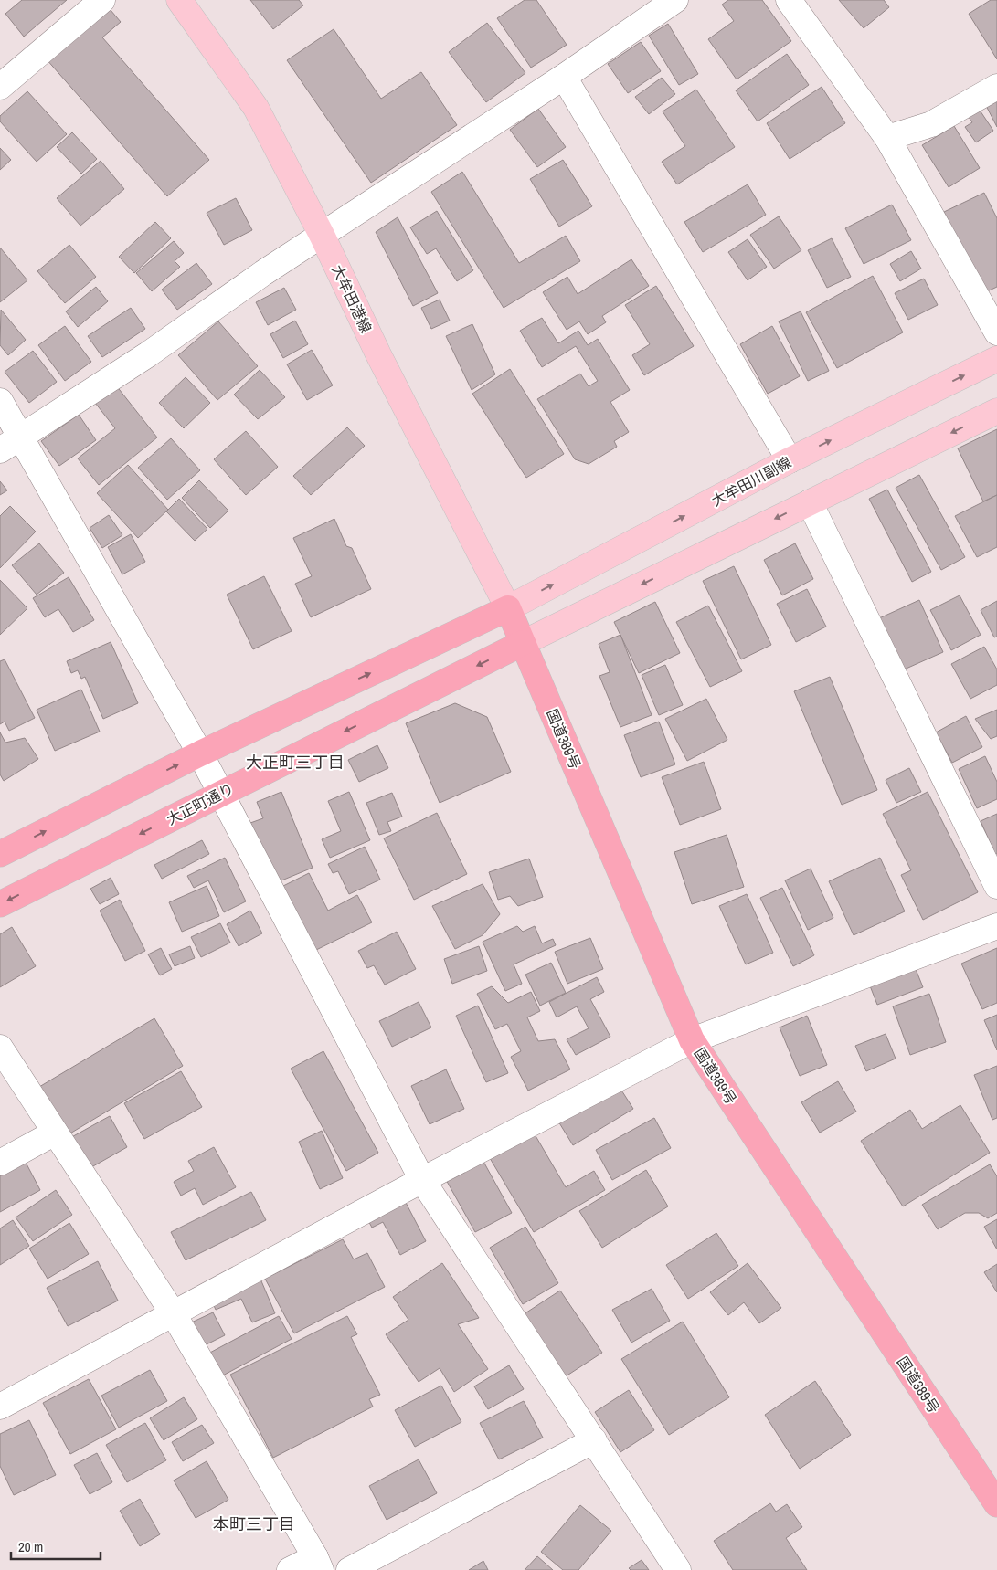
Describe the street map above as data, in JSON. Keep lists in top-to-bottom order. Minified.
{"streets":{"highway":["国道389号","大正町通り"],"main road":["大牟田港線","大牟田川副線"]},"crossings":[["大牟田港線","大牟田川副線"],["大牟田港線","国道389号"],["大牟田川副線","国道389号"],["国道389号","大正町通り"]],"districts":["大正町三丁目","本町三丁目"],"scale_bar":"20 m"}
